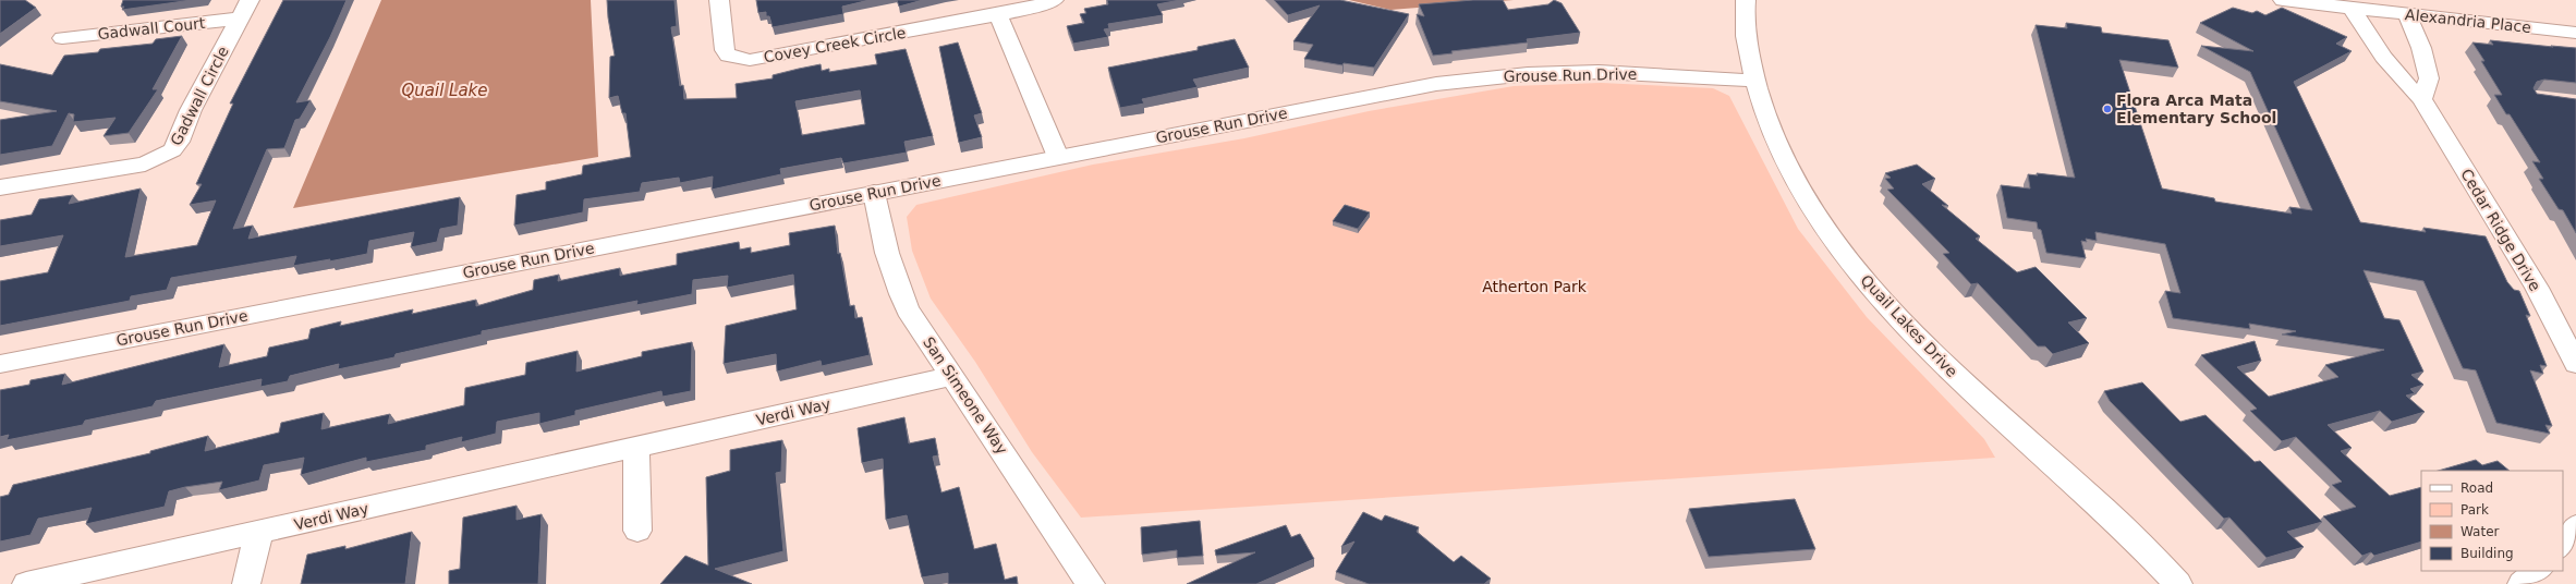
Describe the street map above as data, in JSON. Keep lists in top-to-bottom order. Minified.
{"streets":{"street":["Alexandria Place","Gadwall Court","Covey Creek Circle","Grouse Run Drive","Gadwall Circle","Cedar Ridge Drive","Quail Lakes Drive","San Simeone Way","Verdi Way"]},"crossings":[["Alexandria Place","Cedar Ridge Drive"],["Gadwall Court","Gadwall Circle"],["Grouse Run Drive","Quail Lakes Drive"],["Grouse Run Drive","San Simeone Way"],["San Simeone Way","Verdi Way"]],"water":["Quail Lake"],"parks":["Atherton Park"],"places":["Flora Arca Mata Elementary School"],"legend":["Road","Park","Water","Building"]}
